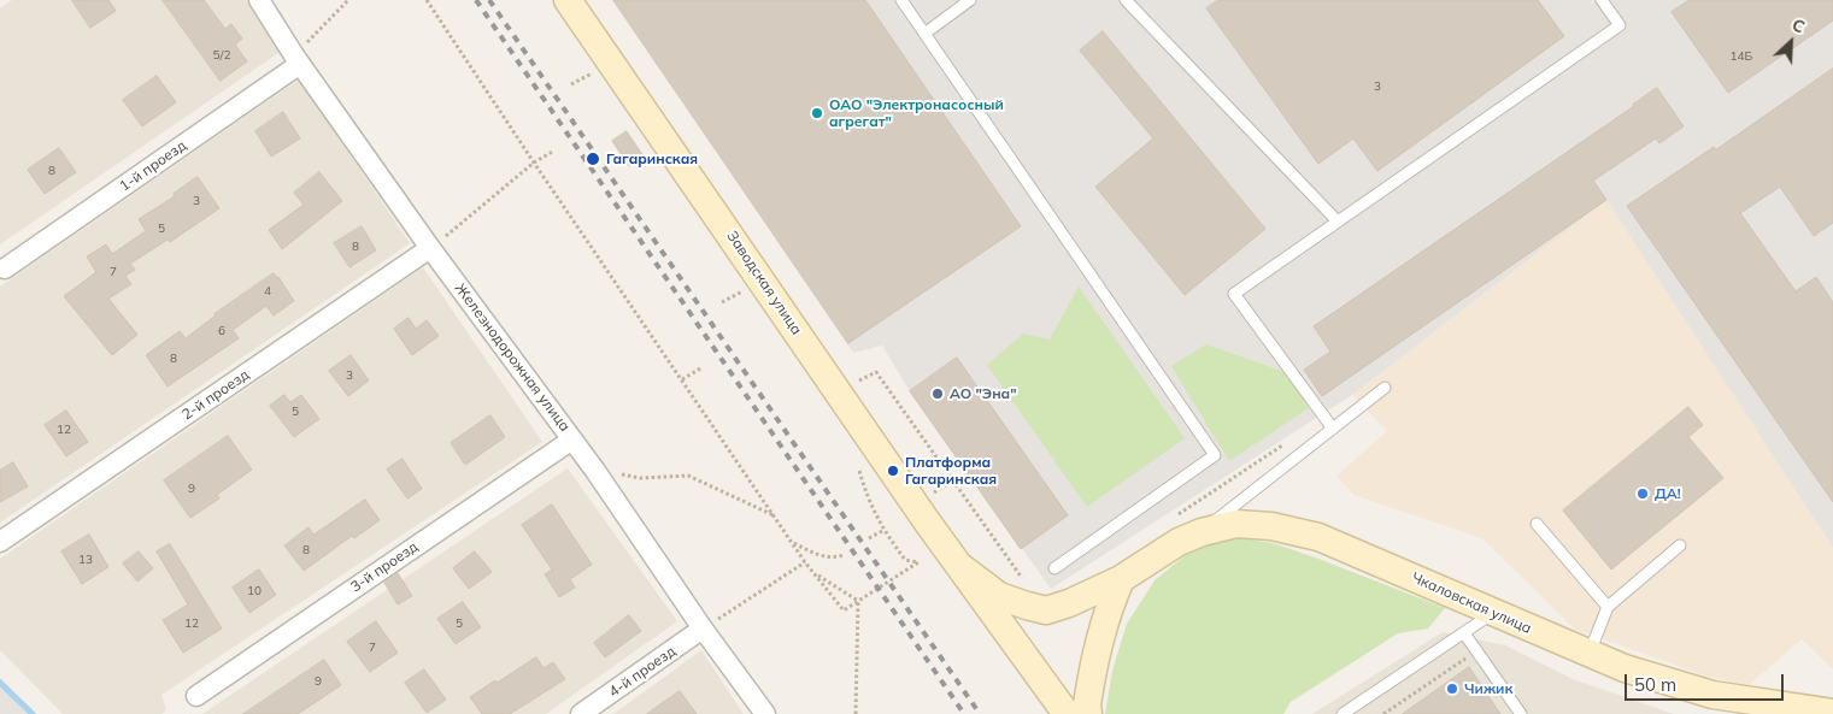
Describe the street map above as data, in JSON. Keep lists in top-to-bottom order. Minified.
{"streets":{"main road":["Заводская улица","Чкаловская улица"],"street":["1-й проезд","Железнодорожная улица","2-й проезд","3-й проезд","4-й проезд"]},"crossings":[["1-й проезд","Железнодорожная улица"],["Заводская улица","Чкаловская улица"],["Железнодорожная улица","2-й проезд"],["Железнодорожная улица","3-й проезд"],["Железнодорожная улица","4-й проезд"]],"places":["ОАО \"Электронасосный агрегат\"","Гагаринская","АО \"Эна\"","Платформа Гагаринская","ДА!","Чижик"],"house_numbers":["5/2","14Б","3","8","3","5","8","7","4","6","8","3","5","12","9","8","13","10","12","5","7","9"],"scale_bar":"50 m","north":"top right"}
